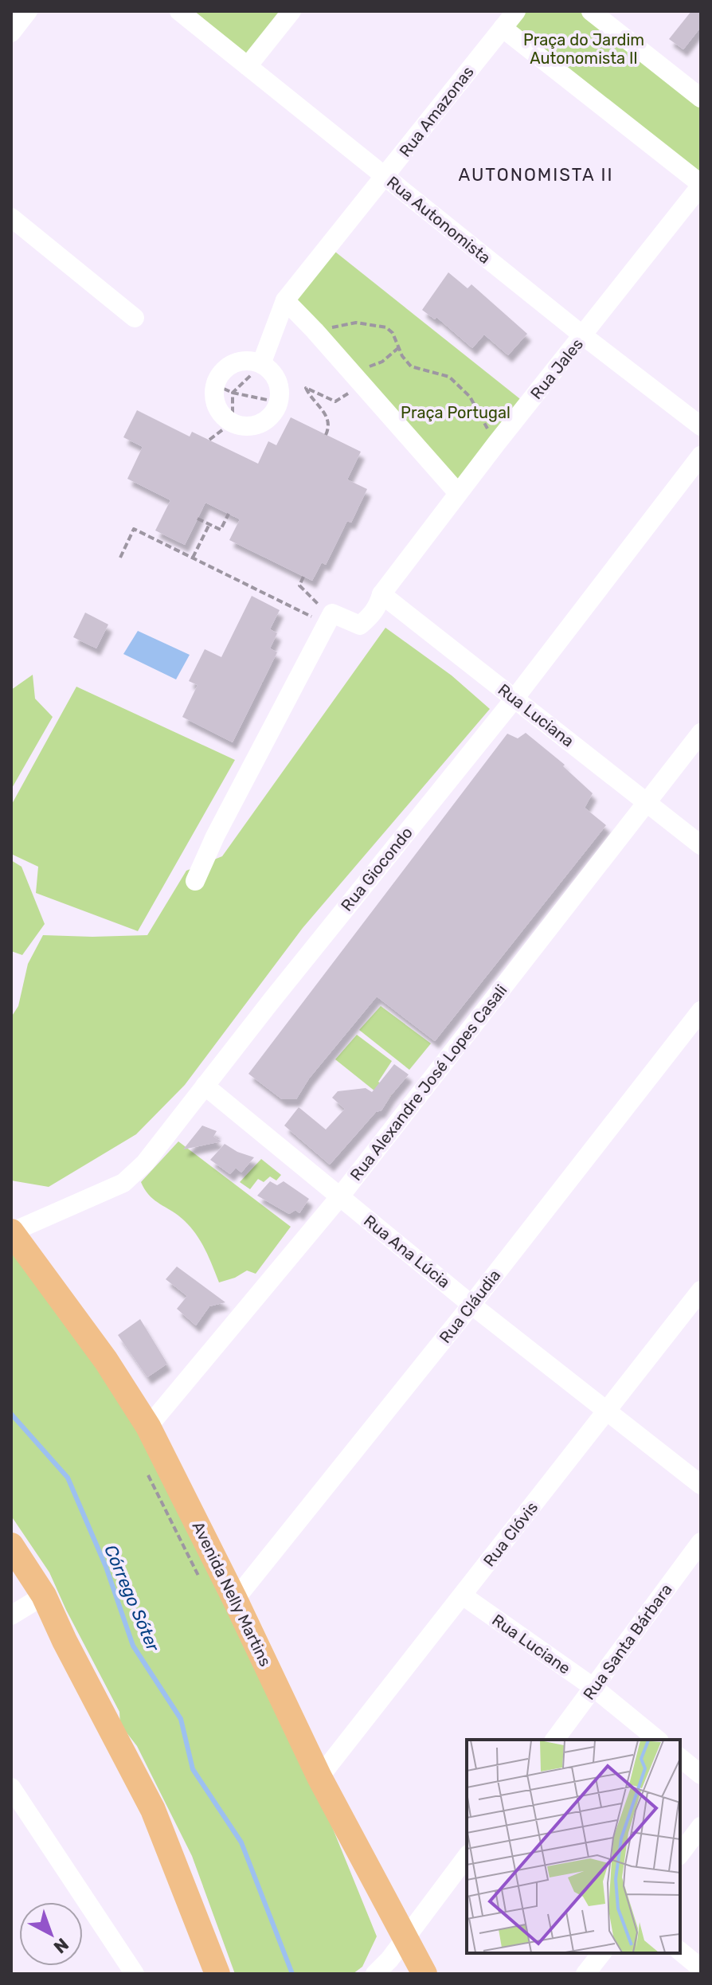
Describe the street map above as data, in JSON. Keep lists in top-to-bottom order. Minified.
{"streets":{"main road":["Avenida Nelly Martins"],"street":["Rua Amazonas","Rua Autonomista","Rua Jales","Rua Luciana","Rua Giocondo","Rua Alexandre José Lopes Casali","Rua Ana Lúcia","Rua Cláudia","Rua Clóvis","Rua Santa Bárbara","Rua Luciane"]},"crossings":[["Rua Amazonas","Rua Autonomista"],["Rua Autonomista","Rua Jales"],["Rua Jales","Rua Luciana"],["Rua Luciana","Rua Giocondo"],["Rua Luciana","Rua Alexandre José Lopes Casali"],["Rua Giocondo","Rua Ana Lúcia"],["Rua Giocondo","Avenida Nelly Martins"],["Rua Alexandre José Lopes Casali","Rua Ana Lúcia"],["Rua Alexandre José Lopes Casali","Avenida Nelly Martins"],["Rua Ana Lúcia","Rua Cláudia"],["Rua Ana Lúcia","Rua Clóvis"],["Rua Cláudia","Avenida Nelly Martins"],["Rua Clóvis","Avenida Nelly Martins"],["Rua Clóvis","Rua Luciane"],["Rua Santa Bárbara","Rua Luciane"]],"districts":["AUTONOMISTA II"],"water":["Córrego Sóter"],"parks":["Praça do Jardim Autonomista II","Praça Portugal"],"north":"bottom right"}
